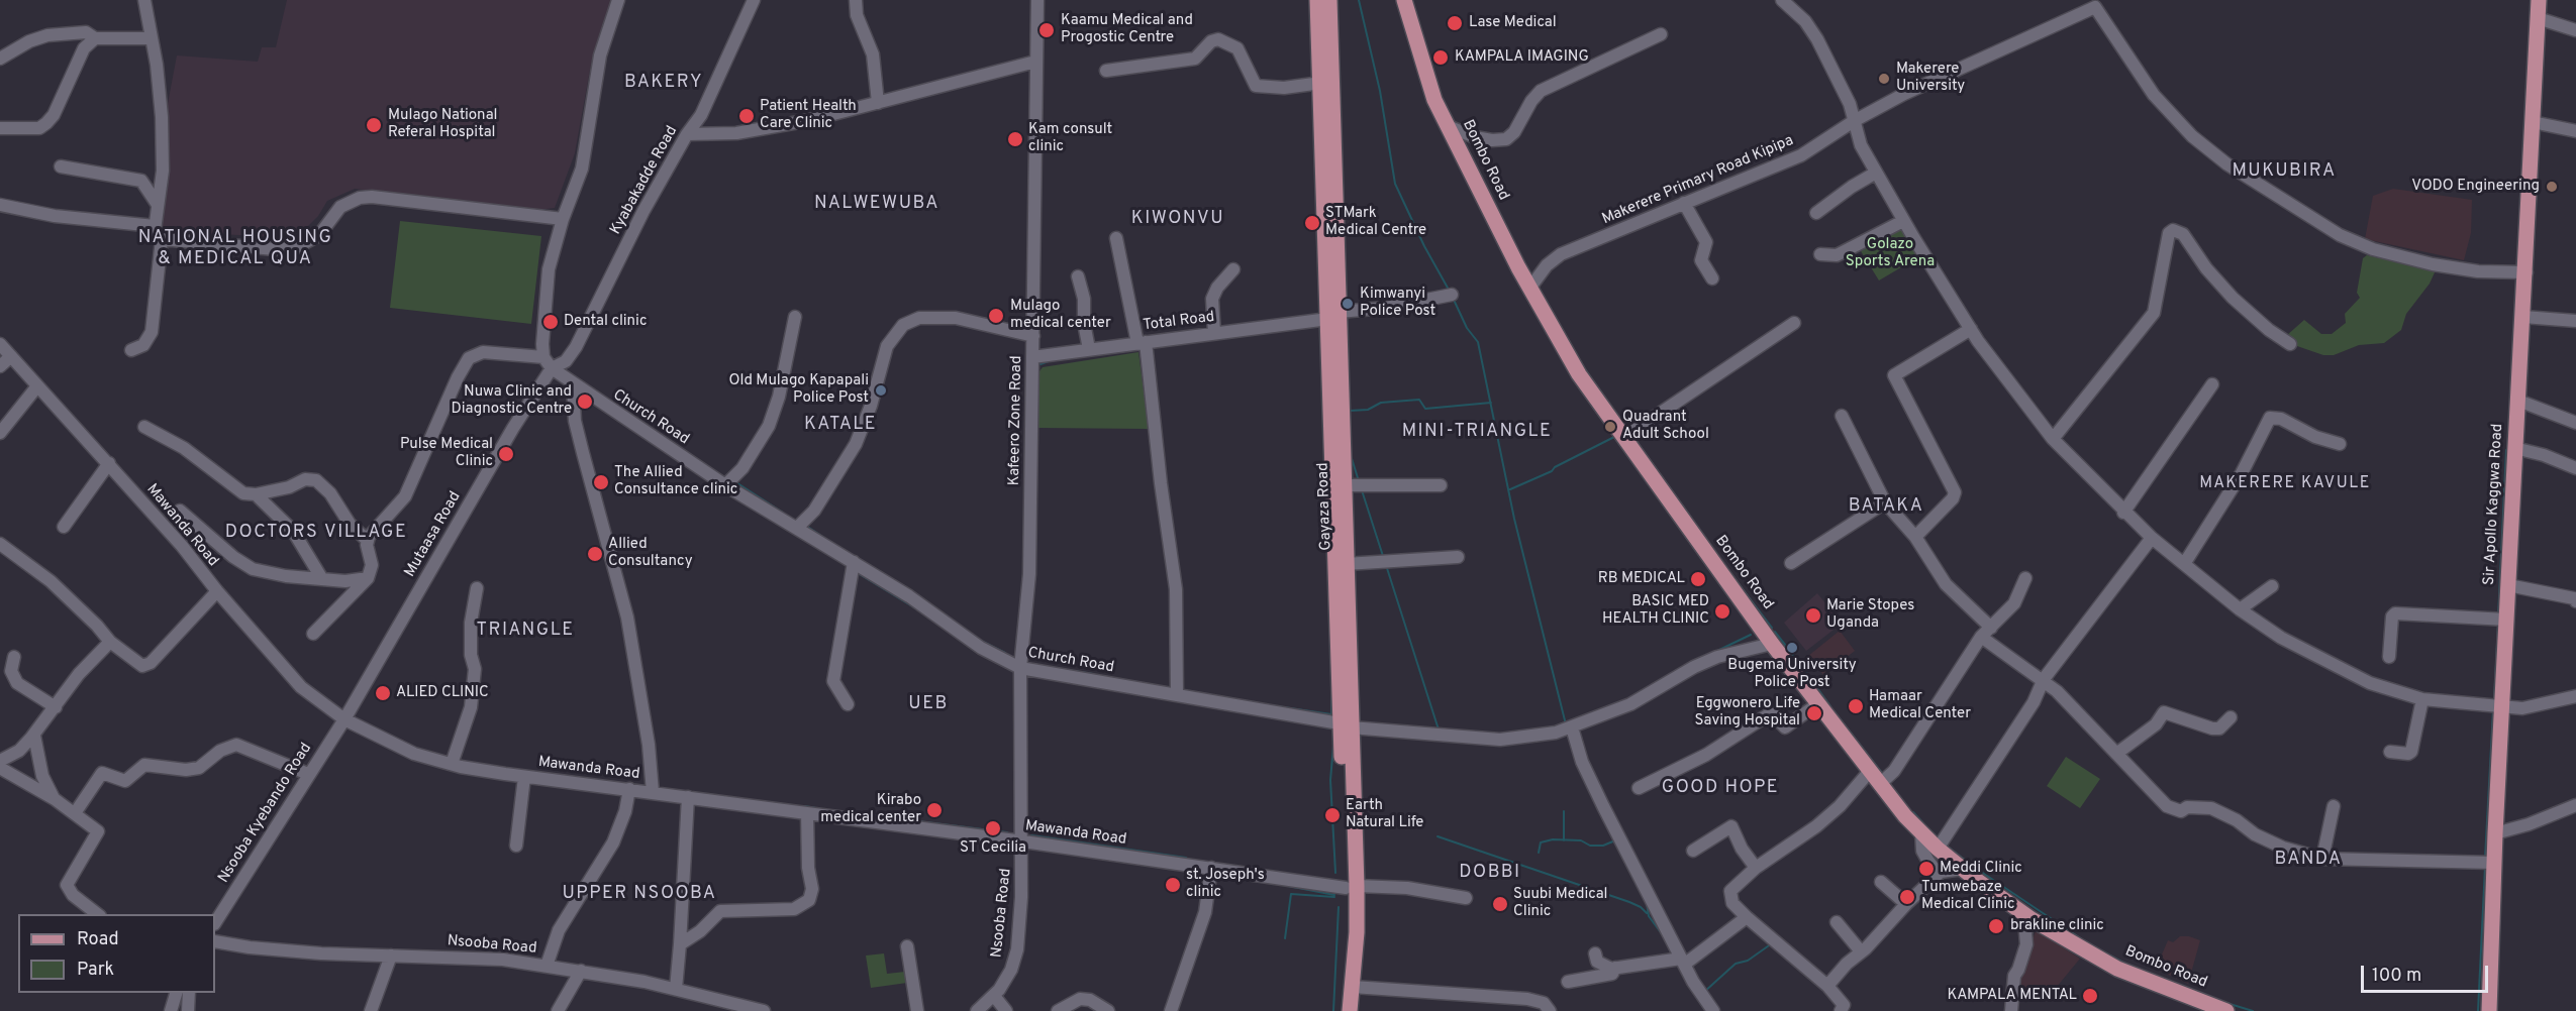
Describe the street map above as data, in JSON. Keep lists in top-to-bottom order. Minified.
{"streets":{"main road":["Bombo Road","Sir Apollo Kaggwa Road","Gayaza Road"],"street":["Kyabakadde Road","Makerere Primary Road Kipipa","Total Road","Church Road","Kafeero Zone Road","Mawanda Road","Mutaasa Road","Nsooba Kyebando Road","Nsooba Road"]},"crossings":[["Bombo Road","Makerere Primary Road Kipipa"],["Bombo Road","Church Road"],["Kyabakadde Road","Church Road"],["Kyabakadde Road","Mutaasa Road"],["Makerere Primary Road Kipipa","Sir Apollo Kaggwa Road"],["Total Road","Kafeero Zone Road"],["Total Road","Gayaza Road"],["Church Road","Kafeero Zone Road"],["Church Road","Gayaza Road"],["Church Road","Mutaasa Road"],["Kafeero Zone Road","Mawanda Road"],["Kafeero Zone Road","Nsooba Road"],["Gayaza Road","Mawanda Road"],["Mawanda Road","Mutaasa Road"],["Mawanda Road","Nsooba Kyebando Road"],["Mawanda Road","Nsooba Road"],["Mutaasa Road","Nsooba Kyebando Road"]],"districts":["BAKERY","MUKUBIRA","NALWEWUBA","KIWONVU","NATIONAL HOUSING & MEDICAL QUA","KATALE","MINI-TRIANGLE","MAKERERE KAVULE","BATAKA","DOCTORS VILLAGE","TRIANGLE","UEB","GOOD HOPE","BANDA","DOBBI","UPPER NSOOBA"],"parks":["Golazo Sports Arena"],"places":["Lase Medical","Kaamu Medical and Progostic Centre","KAMPALA IMAGING","Makerere University","Patient Health Care Clinic","Mulago National Referal Hospital","Kam consult clinic","VODO Engineering","STMark Medical Centre","Kimwanyi Police Post","Mulago medical center","Dental clinic","Old Mulago Kapapali Police Post","Nuwa Clinic and Diagnostic Centre","Quadrant Adult School","Pulse Medical Clinic","The Allied Consultance clinic","Allied Consultancy","RB MEDICAL","BASIC MED HEALTH CLINIC","Marie Stopes Uganda","Bugema University Police Post","ALIED CLINIC","Hamaar Medical Center","Eggwonero Life Saving Hospital","Kirabo medical center","Earth Natural Life","ST Cecilia","Meddi Clinic","st. Joseph's clinic","Tumwebaze Medical Clinic","Suubi Medical Clinic","brakline clinic","KAMPALA MENTAL"],"legend":["Road","Park"],"scale_bar":"100 m"}
